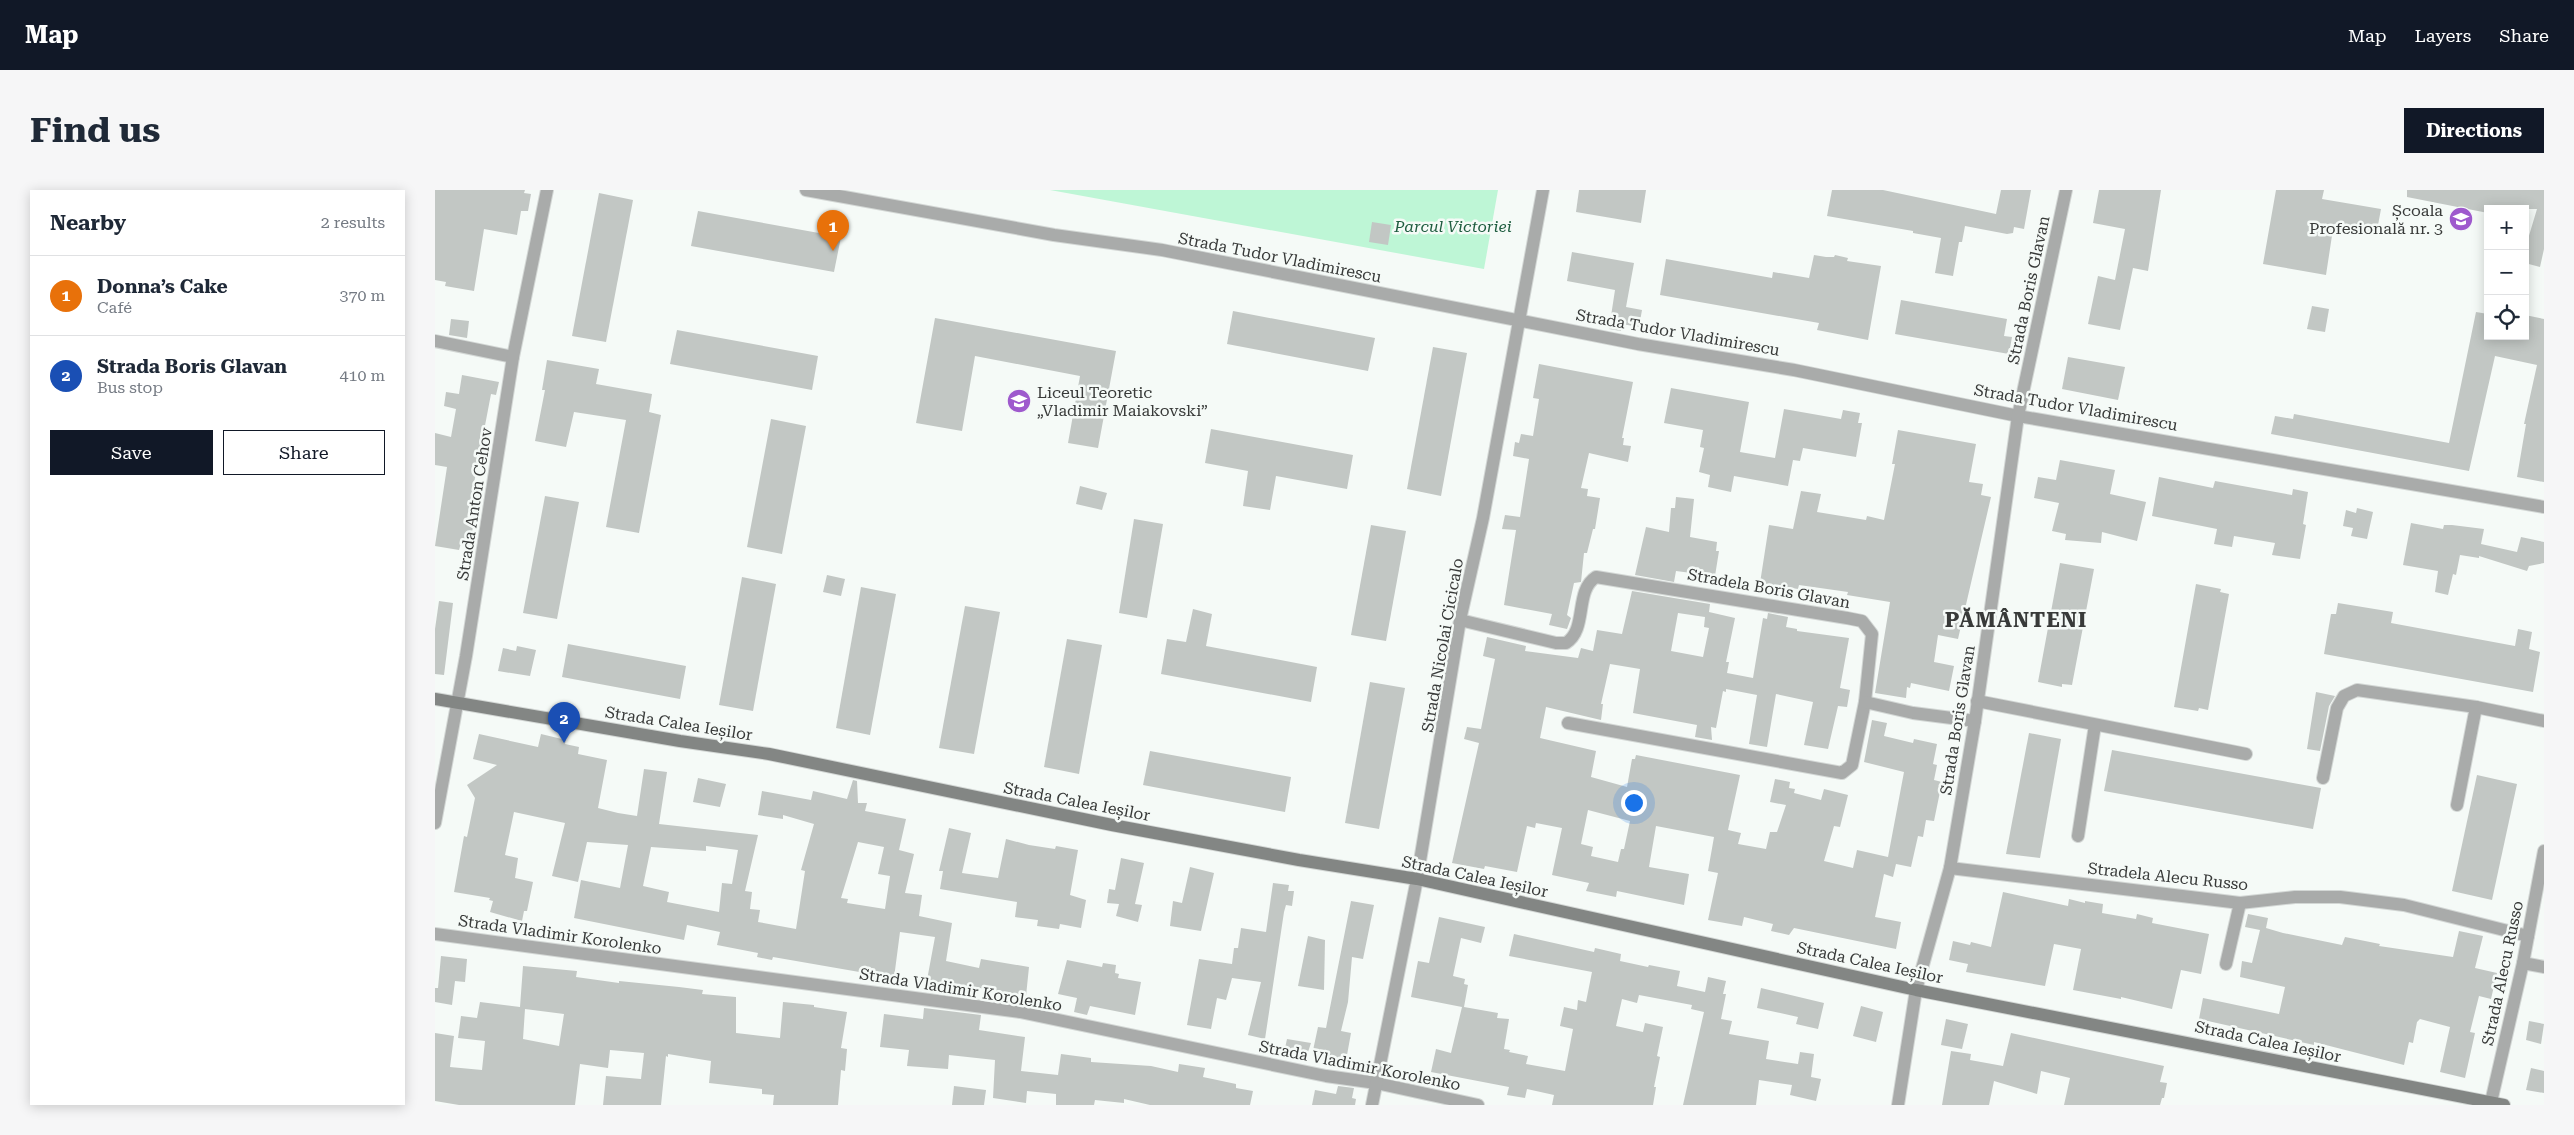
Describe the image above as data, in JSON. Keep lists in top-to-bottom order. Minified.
{"streets":{"street":["Strada Tudor Vladimirescu","Strada Boris Glavan","Strada Anton Cehov","Stradela Boris Glavan","Strada Nicolai Cicicalo","Strada Calea Ieșilor","Stradela Alecu Russo","Strada Vladimir Korolenko","Strada Alecu Russo"]},"crossings":[["Strada Tudor Vladimirescu","Strada Boris Glavan"],["Strada Tudor Vladimirescu","Strada Nicolai Cicicalo"],["Strada Boris Glavan","Strada Calea Ieșilor"],["Strada Boris Glavan","Stradela Alecu Russo"],["Strada Anton Cehov","Strada Calea Ieșilor"],["Stradela Boris Glavan","Strada Nicolai Cicicalo"],["Strada Nicolai Cicicalo","Strada Calea Ieșilor"],["Strada Nicolai Cicicalo","Strada Vladimir Korolenko"],["Strada Calea Ieșilor","Strada Alecu Russo"],["Stradela Alecu Russo","Strada Alecu Russo"]],"districts":["PĂMÂNTENI"],"parks":["Parcul Victoriei"],"places":{"school or university":["Școala Profesională nr. 3","Liceul Teoretic „Vladimir Maiakovski”"]},"page":{"header":"Map","nav":["Map","Layers","Share"],"buttons":["Directions",["Save","Share"]],"title":"Find us","heading":["Nearby","2 results"],"map_buttons":["+","−"],"pins":["1","2"],"list":[{"mark":"1","name":"Donna’s Cake","note":"Café","value":"370 m"},{"mark":"2","name":"Strada Boris Glavan","note":"Bus stop","value":"410 m"}]}}
